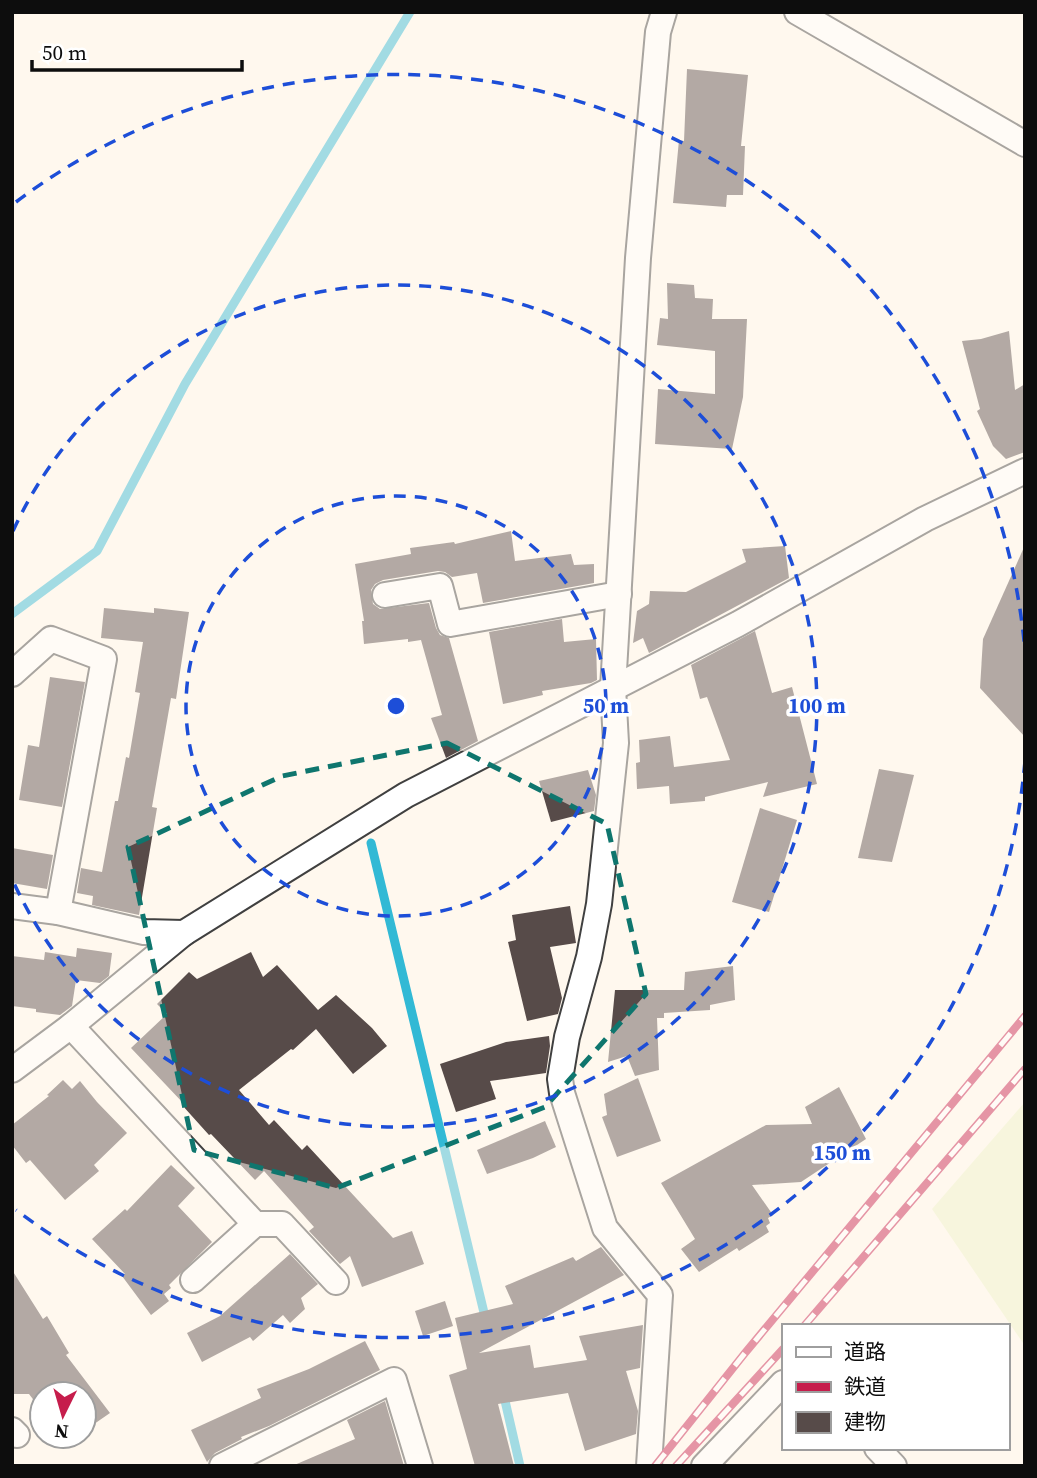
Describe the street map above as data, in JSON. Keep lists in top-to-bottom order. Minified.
{"legend":["道路","鉄道","建物"],"scale_bar":"50 m","north":"bottom","rings":["50 m","100 m","150 m"]}
